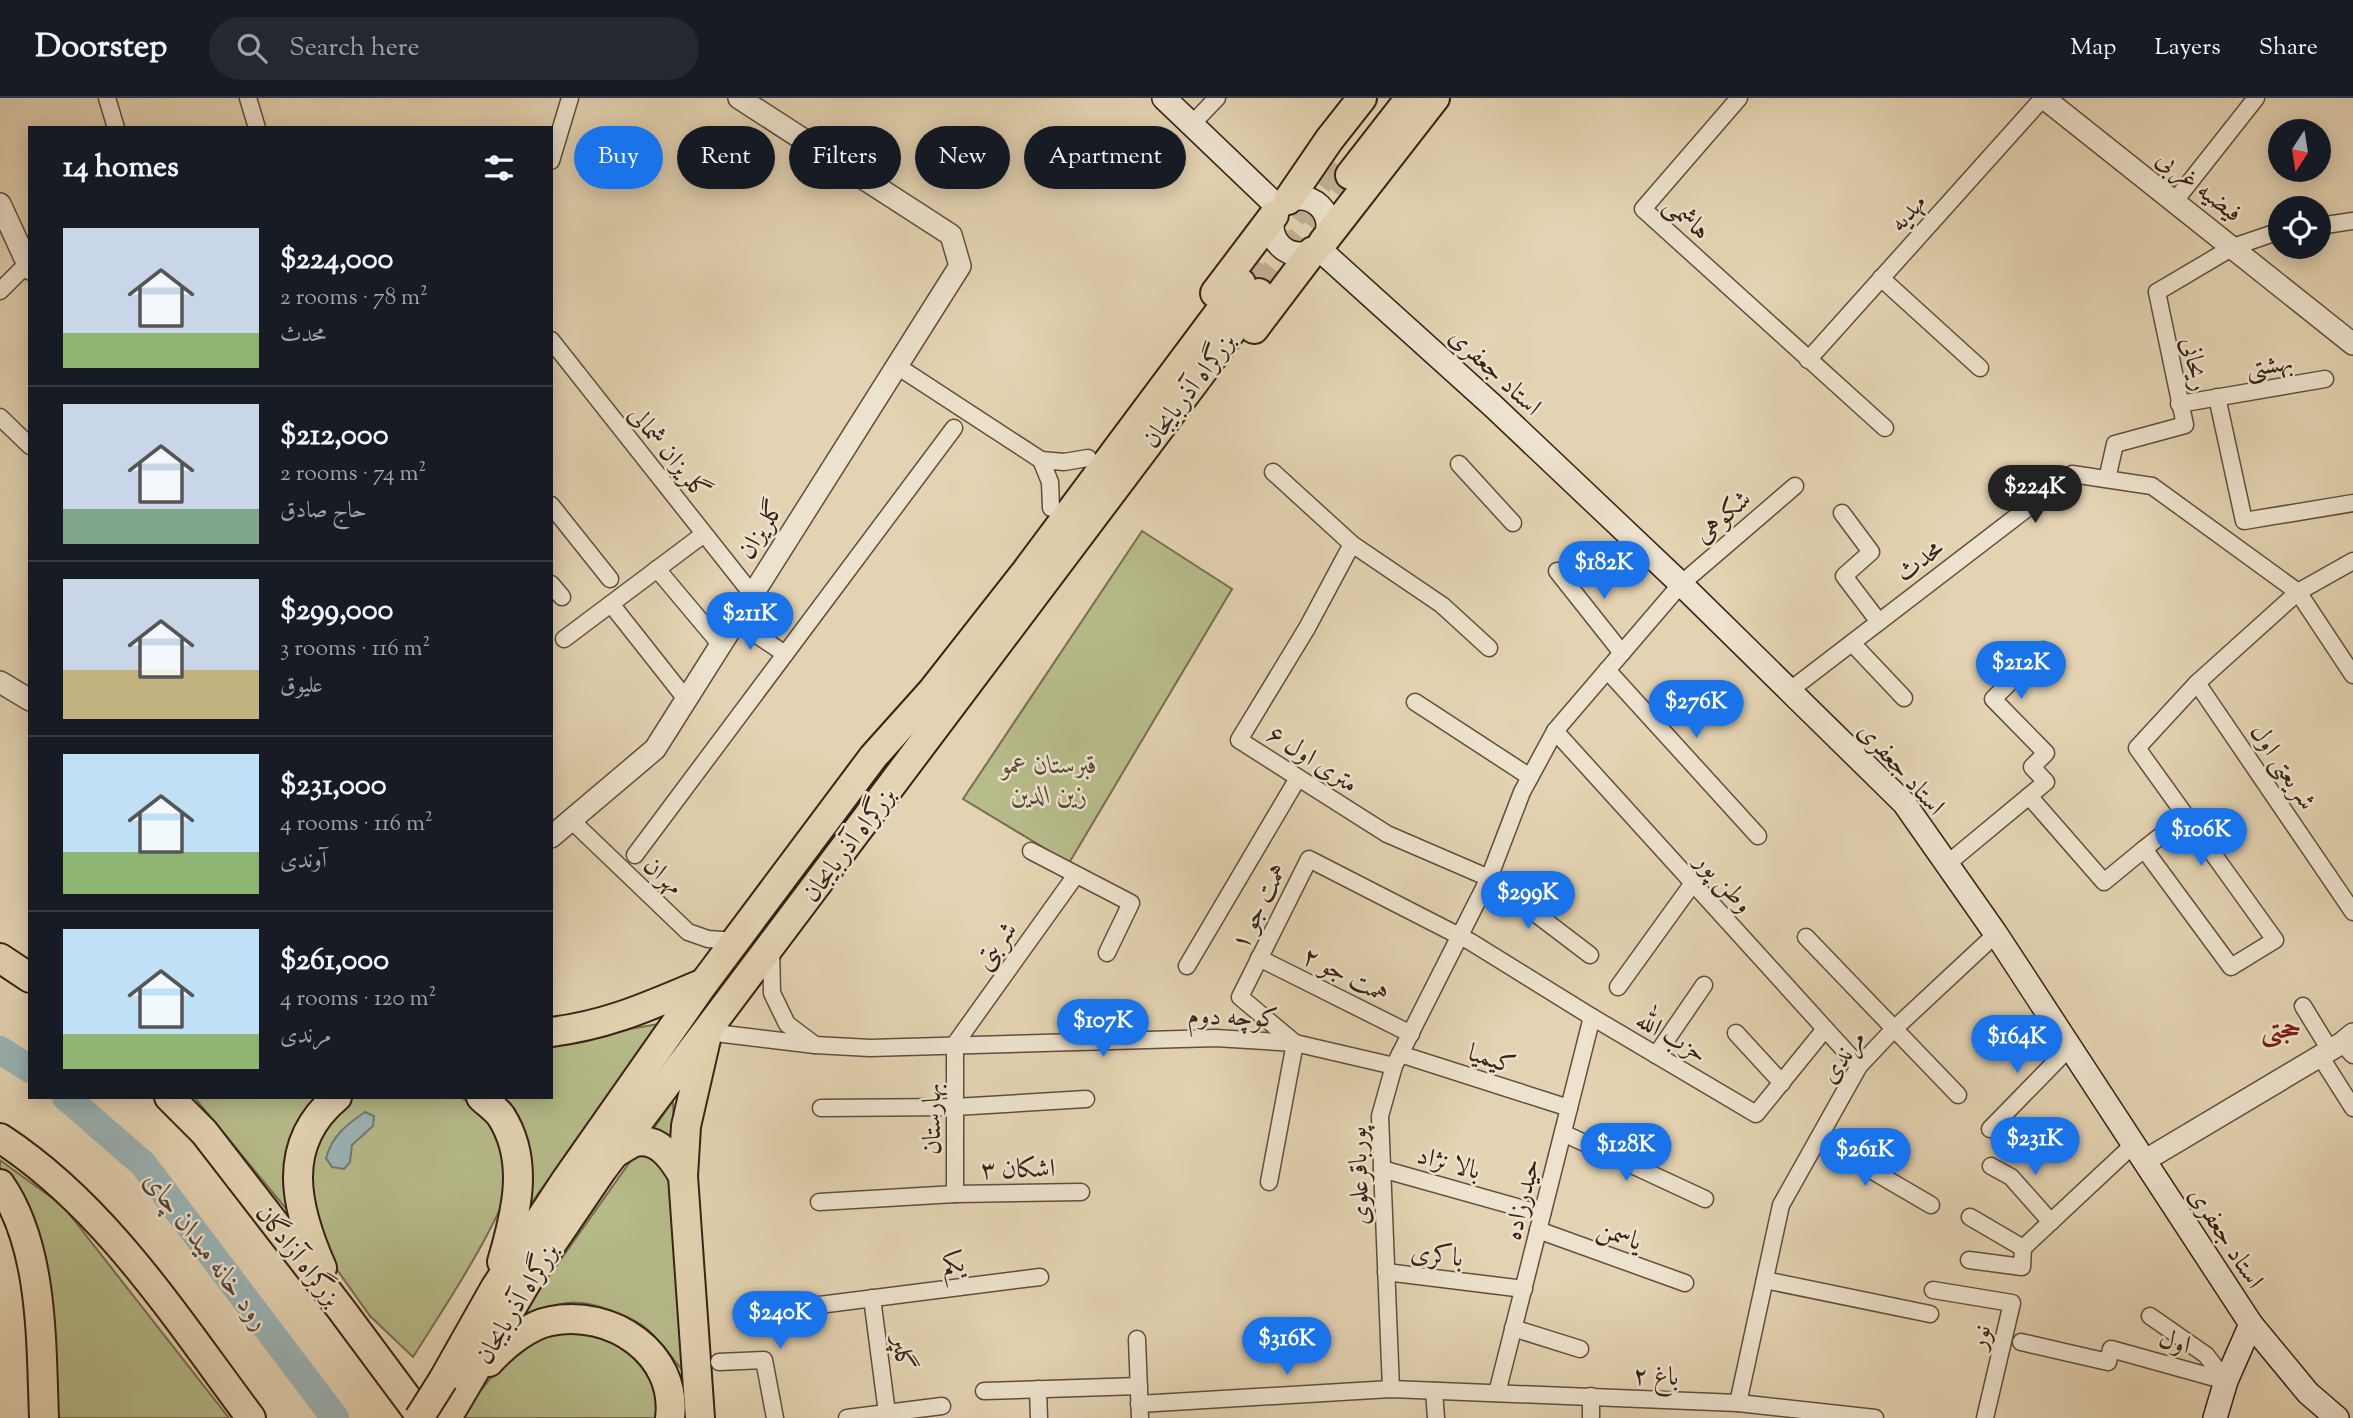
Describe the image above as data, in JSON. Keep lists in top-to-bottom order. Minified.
{"streets":{"highway":["بزرگراه آذربایجان","بزرگراه آزادگان"],"main road":["استاد جعفری"],"street":["فیضیه غربی","مهدیه","هاشمی","ریحانی","بهشتی","گلریزان شمالی","شکوهی","گلریزان","محدث","۶ متری اول","شریعتی اول","مهران","وطن پور","همت جو ۱","شربتی","همت جو ۲","کوچه دوم","حزب الله","مرندی","کیمیا","بهارستان","بالا نژاد","اشکان ۳","پورباقرعلوی","حیدرزاده","یاسمن","باکری","یکم","نور","اول","گلپر","باغ ۲"]},"crossings":[["فیضیه غربی","مهدیه"],["فیضیه غربی","ریحانی"],["مهدیه","هاشمی"],["ریحانی","بهشتی"],["ریحانی","محدث"],["استاد جعفری","شکوهی"],["استاد جعفری","محدث"],["استاد جعفری","مرندی"],["بزرگراه آذربایجان","مهران"],["بزرگراه آذربایجان","کوچه دوم"],["بزرگراه آذربایجان","بزرگراه آزادگان"],["گلریزان شمالی","گلریزان"],["شکوهی","وطن پور"],["شکوهی","پورباقرعلوی"],["گلریزان","مهران"],["۶ متری اول","پورباقرعلوی"],["وطن پور","حزب الله"],["وطن پور","مرندی"],["وطن پور","پورباقرعلوی"],["همت جو ۱","همت جو ۲"],["همت جو ۱","کوچه دوم"],["همت جو ۱","حزب الله"],["همت جو ۱","پورباقرعلوی"],["شربتی","کوچه دوم"],["شربتی","بهارستان"],["همت جو ۲","پورباقرعلوی"],["کوچه دوم","کیمیا"],["کوچه دوم","بهارستان"],["کوچه دوم","پورباقرعلوی"],["حزب الله","پورباقرعلوی"],["حزب الله","حیدرزاده"],["مرندی","باغ ۲"],["کیمیا","پورباقرعلوی"],["کیمیا","حیدرزاده"],["بهارستان","اشکان ۳"],["بالا نژاد","پورباقرعلوی"],["بالا نژاد","حیدرزاده"],["پورباقرعلوی","باکری"],["پورباقرعلوی","باغ ۲"],["حیدرزاده","یاسمن"],["حیدرزاده","باکری"],["حیدرزاده","باغ ۲"],["یکم","گلپر"]],"districts":["حجتی"],"water":["رود خانه میدان چای"],"parks":["قبرستان عمو زین الدین"],"north":"bottom","page":{"header":"Doorstep","search":"Search here","nav":["Map","Layers","Share"],"chip":["Buy","Rent","Filters","New","Apartment"],"heading":"14 homes","list":[{"name":"$224,000","note":"2 rooms · 78 m² · محدث"},{"name":"$212,000","note":"2 rooms · 74 m² · حاج صادق"},{"name":"$299,000","note":"3 rooms · 116 m² · علیوق"},{"name":"$231,000","note":"4 rooms · 116 m² · آوندی"},{"name":"$261,000","note":"4 rooms · 120 m² · مرندی"}],"price":["$224K","$182K","$211K","$212K","$276K","$106K","$299K","$107K","$164K","$231K","$128K","$261K","$240K","$316K"]}}
